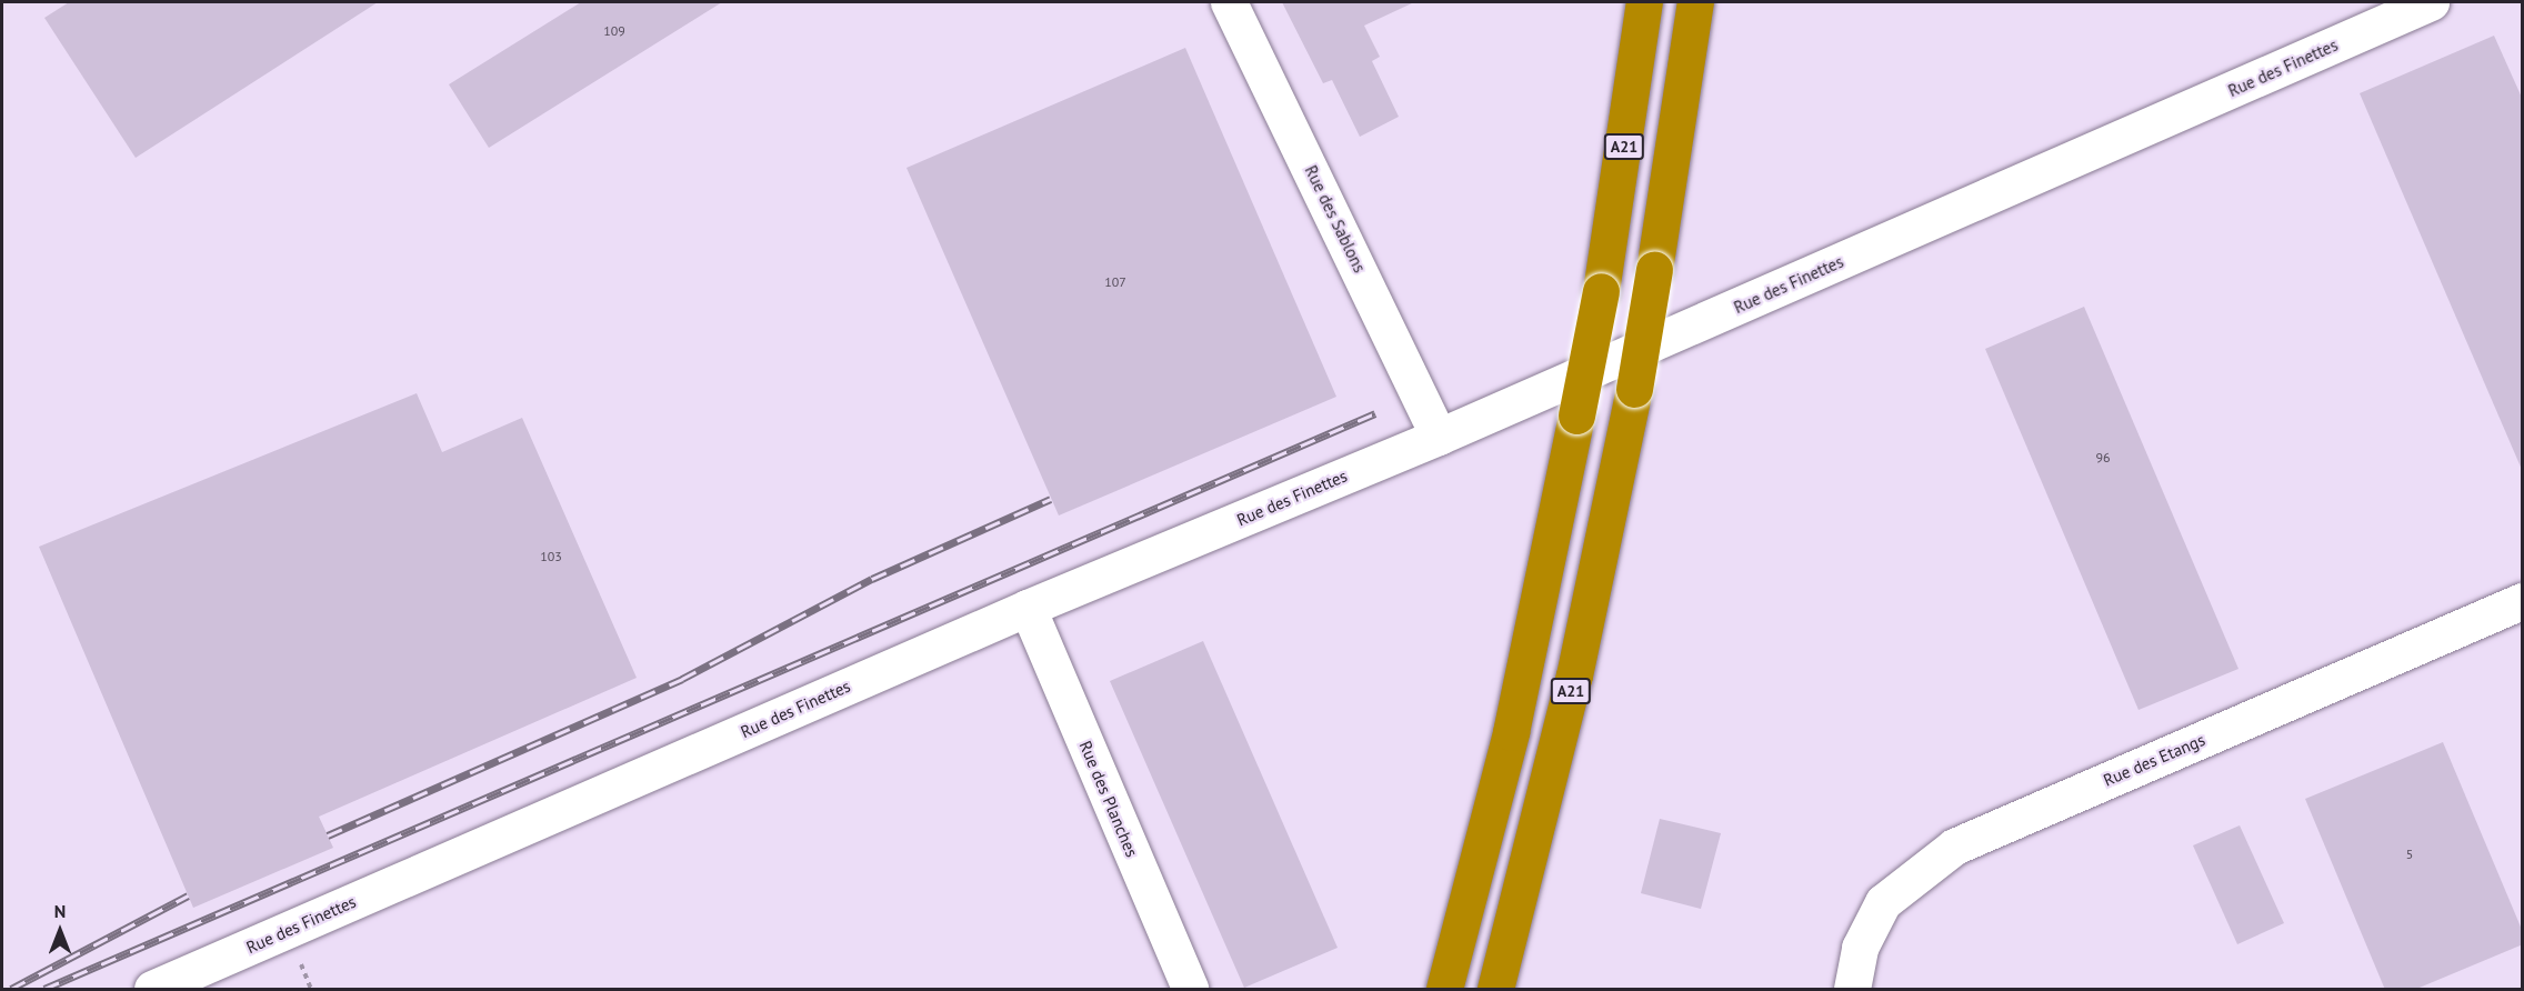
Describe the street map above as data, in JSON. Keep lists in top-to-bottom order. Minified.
{"streets":{"highway":["A21"],"street":["Rue des Finettes","Rue des Sablons","Rue des Etangs","Rue des Planches"]},"crossings":[["Rue des Finettes","Rue des Sablons"],["Rue des Finettes","Rue des Planches"]],"house_numbers":["109","107","96","103","5"],"north":"top"}
